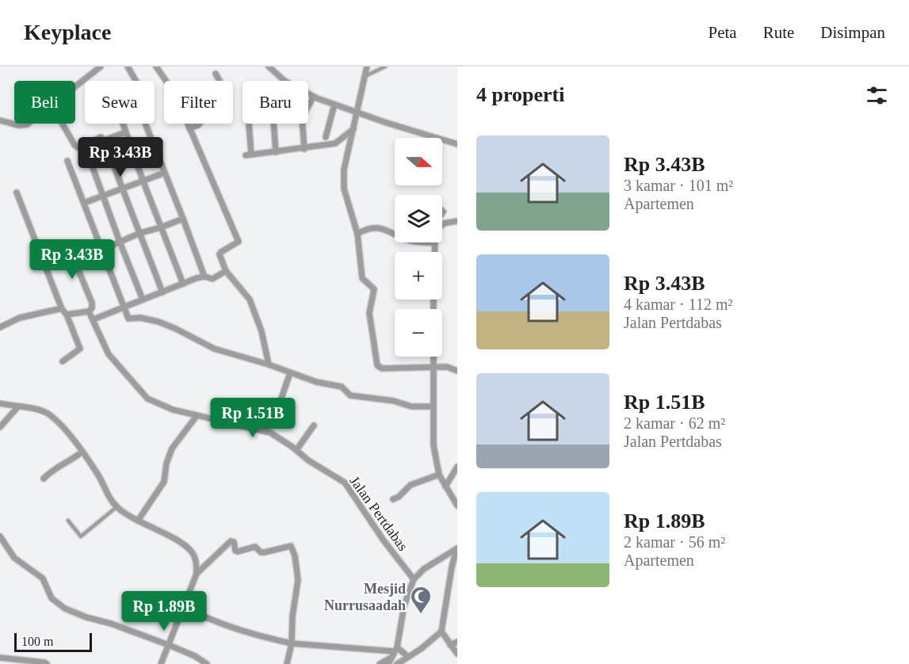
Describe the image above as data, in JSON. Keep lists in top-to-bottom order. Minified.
{"streets":{"street":["Jalan Pertdabas"]},"places":{"mosque":["Mesjid Nurrusaadah"]},"scale_bar":"100 m","north":"right","page":{"header":"Keyplace","nav":["Peta","Rute","Disimpan"],"heading":"4 properti","chip":["Beli","Sewa","Filter","Baru"],"list":[{"name":"Rp 3.43B","note":"3 kamar · 101 m² · Apartemen"},{"name":"Rp 3.43B","note":"4 kamar · 112 m² · Jalan Pertdabas"},{"name":"Rp 1.51B","note":"2 kamar · 62 m² · Jalan Pertdabas"},{"name":"Rp 1.89B","note":"2 kamar · 56 m² · Apartemen"}],"price":["Rp 3.43B","Rp 3.43B","Rp 1.51B","Rp 1.89B"],"map_buttons":["+","−"],"scale":"100 m"}}
